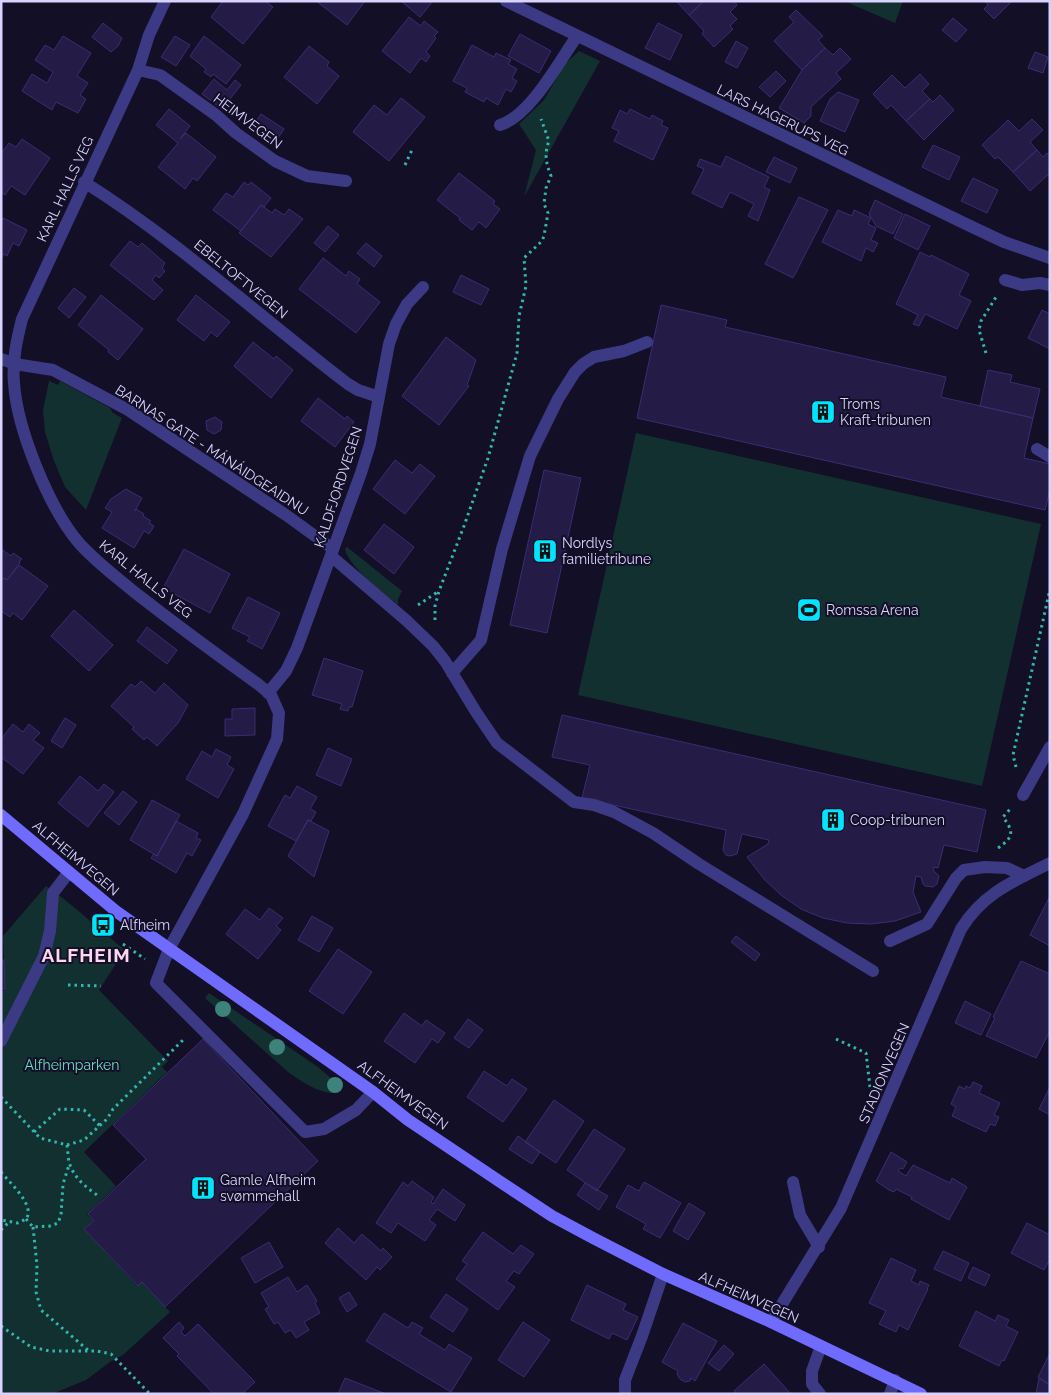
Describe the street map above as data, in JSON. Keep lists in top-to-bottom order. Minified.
{"streets":{"street":["LARS HAGERUPS VEG","HEIMVEGEN","KARL HALLS VEG","EBELTOFTVEGEN","BARNAS GATE - MÁNÁIDGEAIDNU","KALDFJORDVEGEN","ALFHEIMVEGEN","STADIONVEGEN"]},"crossings":[["HEIMVEGEN","KARL HALLS VEG"],["KARL HALLS VEG","EBELTOFTVEGEN"],["KARL HALLS VEG","BARNAS GATE - MÁNÁIDGEAIDNU"],["KARL HALLS VEG","KALDFJORDVEGEN"],["KARL HALLS VEG","ALFHEIMVEGEN"],["EBELTOFTVEGEN","KALDFJORDVEGEN"],["BARNAS GATE - MÁNÁIDGEAIDNU","KALDFJORDVEGEN"],["ALFHEIMVEGEN","STADIONVEGEN"]],"districts":["ALFHEIM"],"parks":["Alfheimparken"],"places":{"building":["Troms Kraft-tribunen","Nordlys familietribune","Coop-tribunen","Gamle Alfheim svømmehall"],"sports":["Romssa Arena"],"bus stop":["Alfheim"]}}
